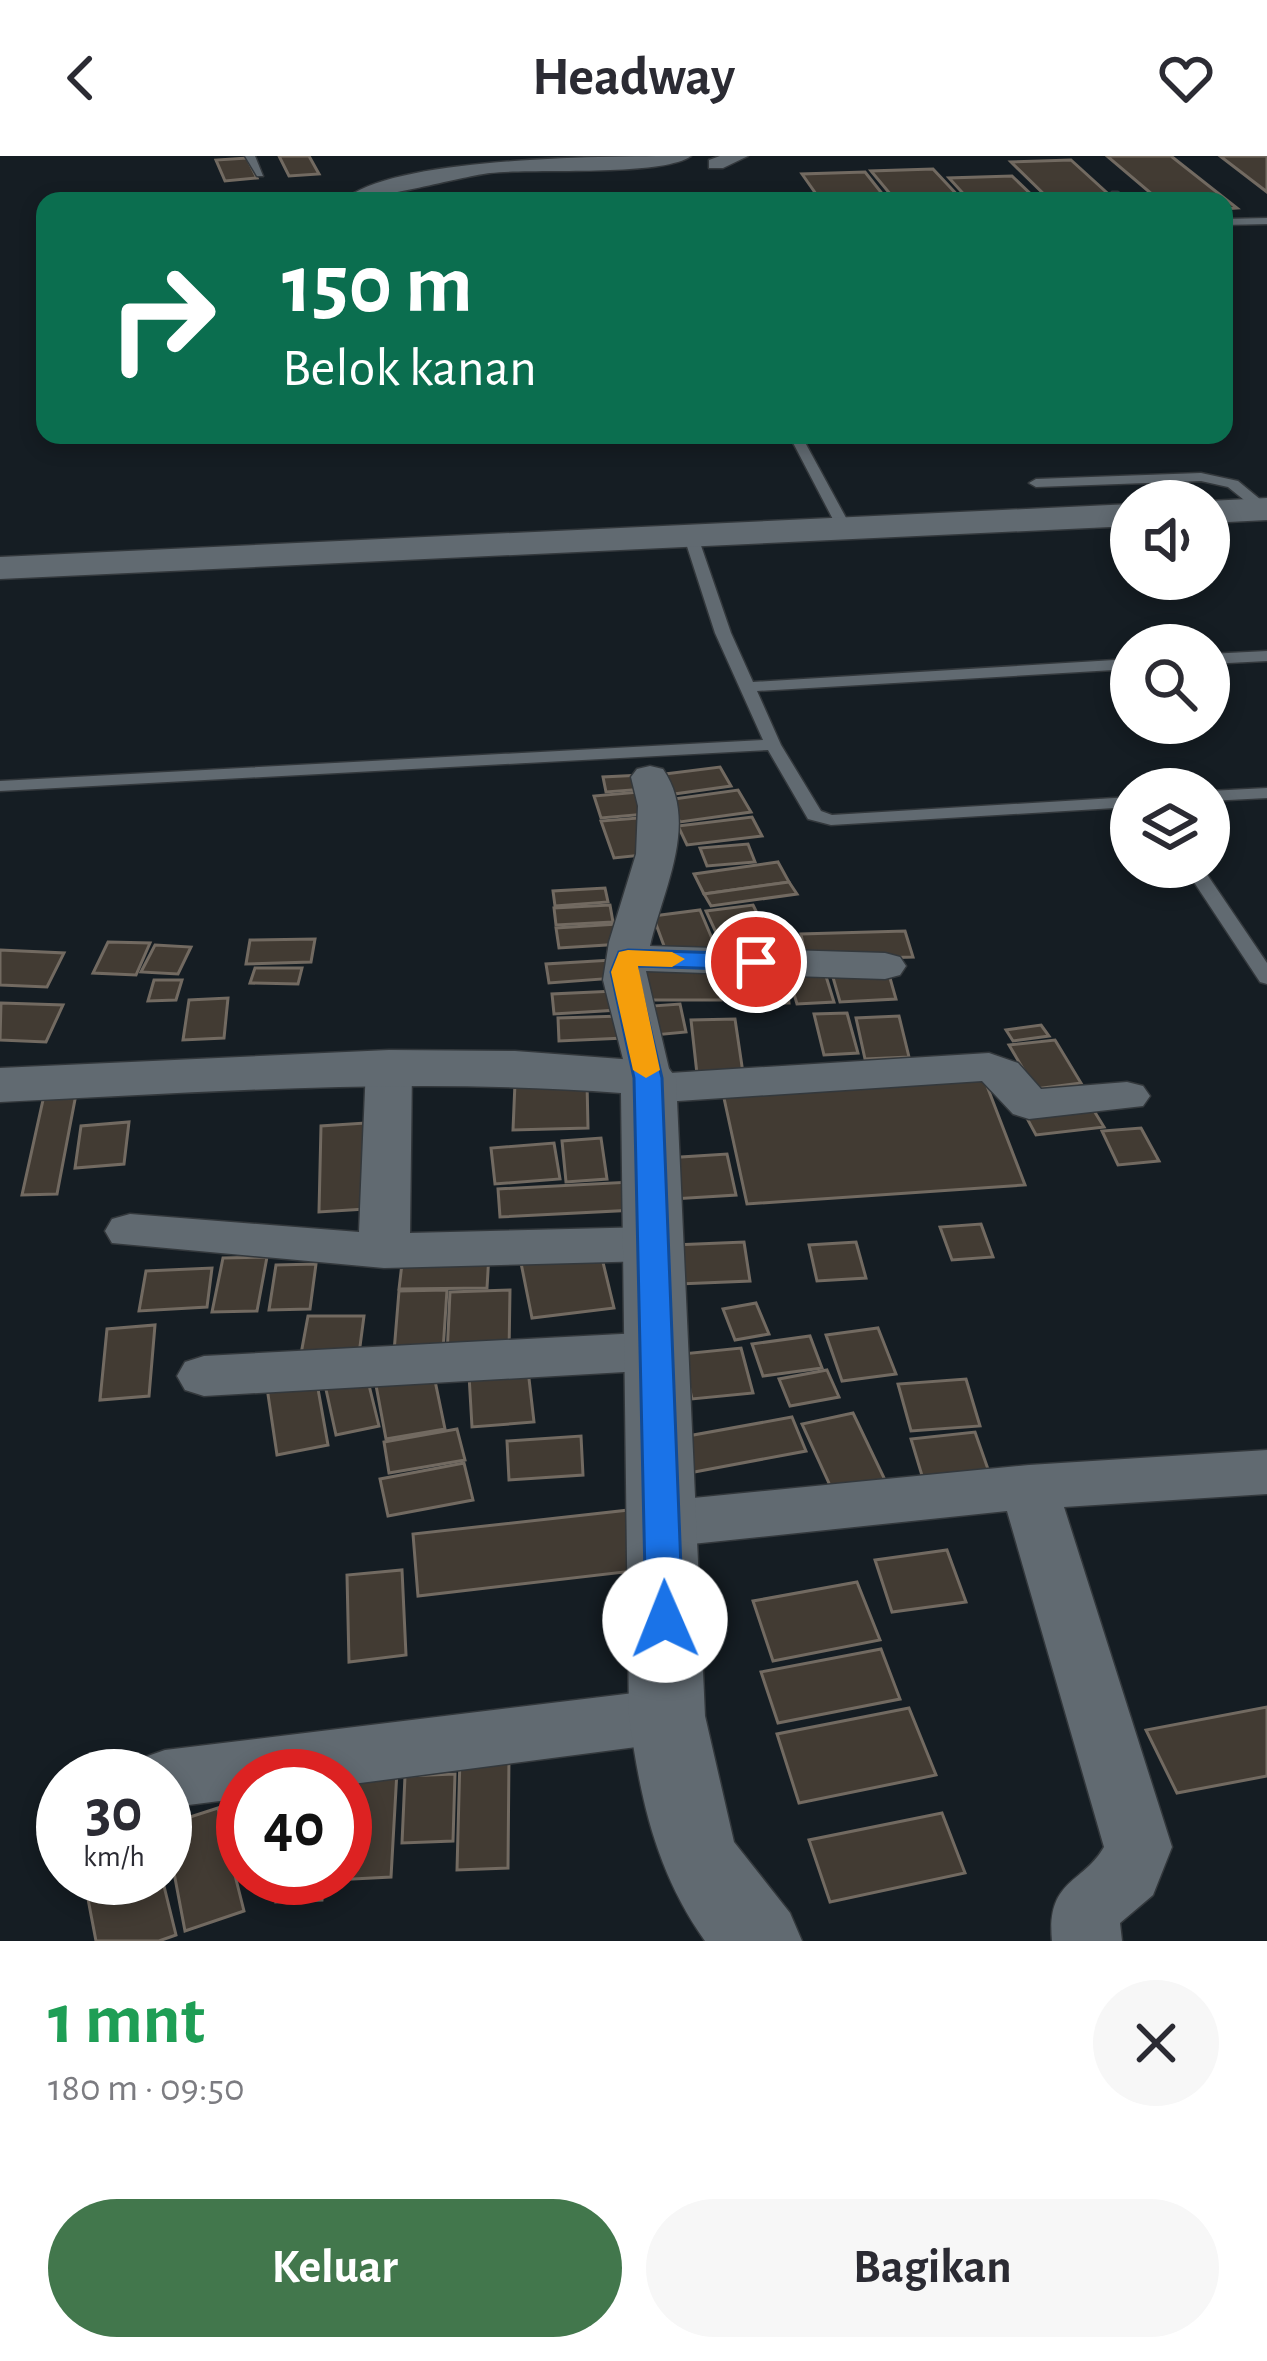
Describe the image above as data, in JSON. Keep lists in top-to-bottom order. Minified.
{"page":{"header":"Headway","turn":["150 m","Belok kanan"],"speed":"30 km/h","limit":"40","heading":["1 mnt","180 m · 09:50"],"buttons":["Keluar","Bagikan"]}}
